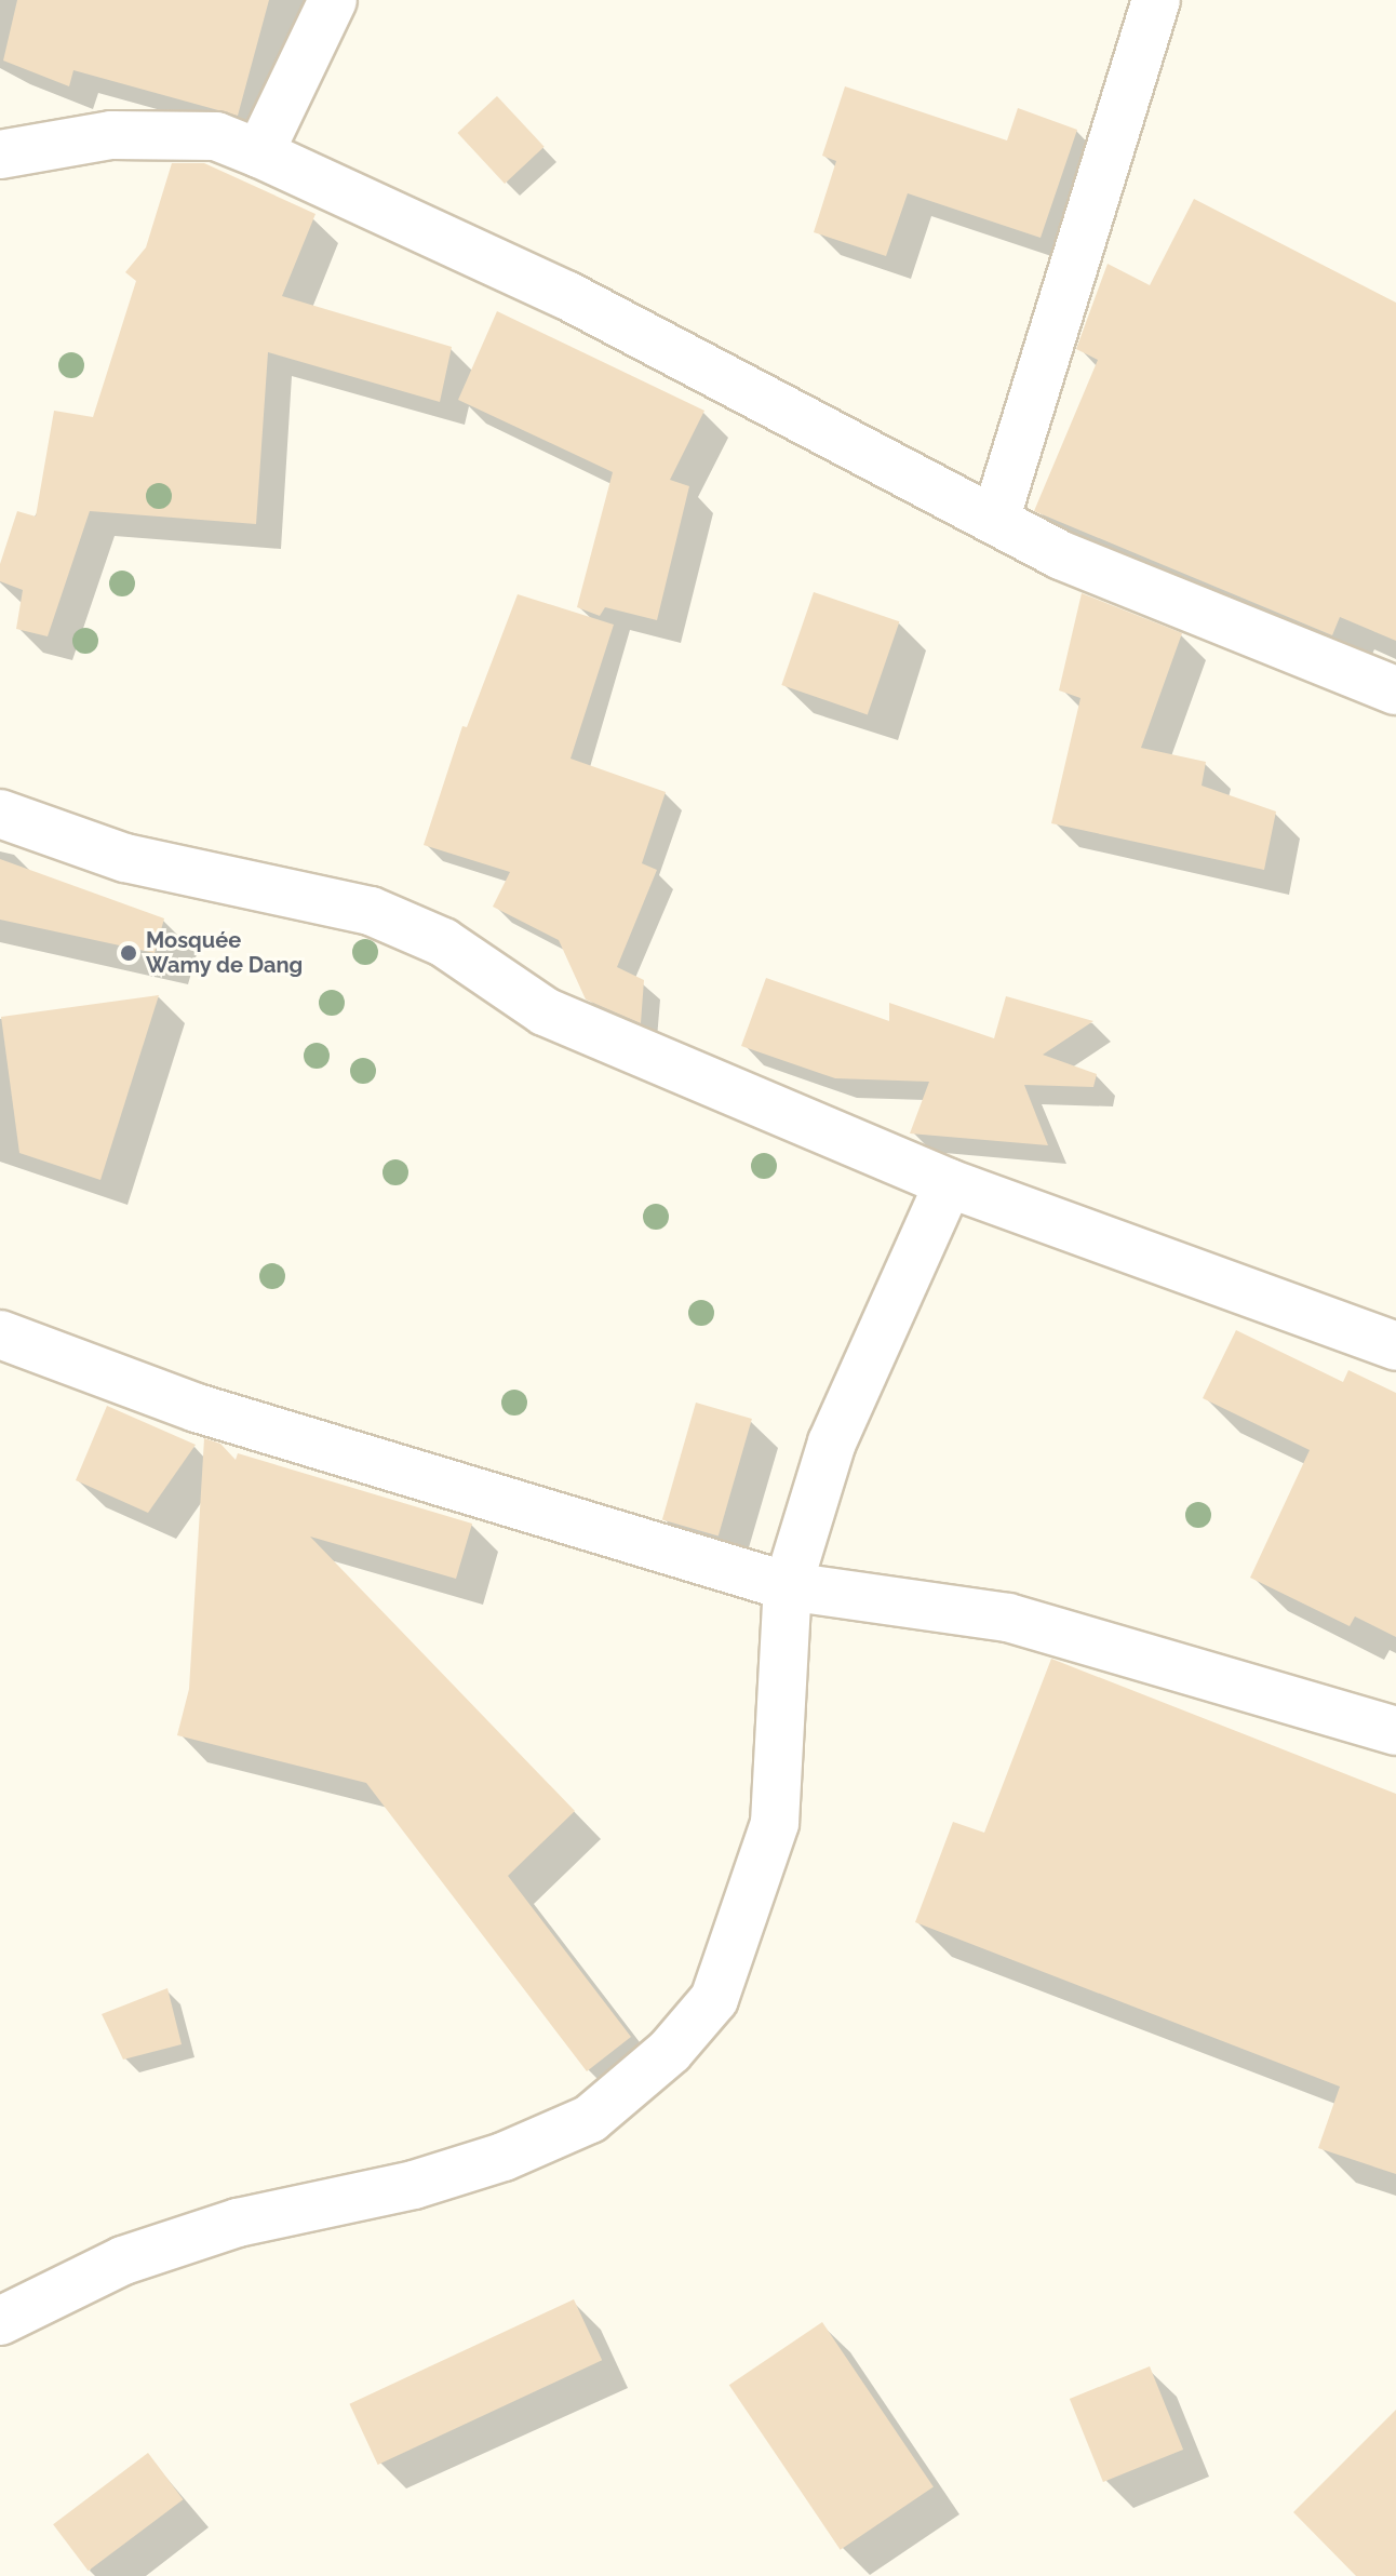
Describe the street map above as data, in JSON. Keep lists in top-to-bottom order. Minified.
{"places":["Mosquée Wamy de Dang"]}
